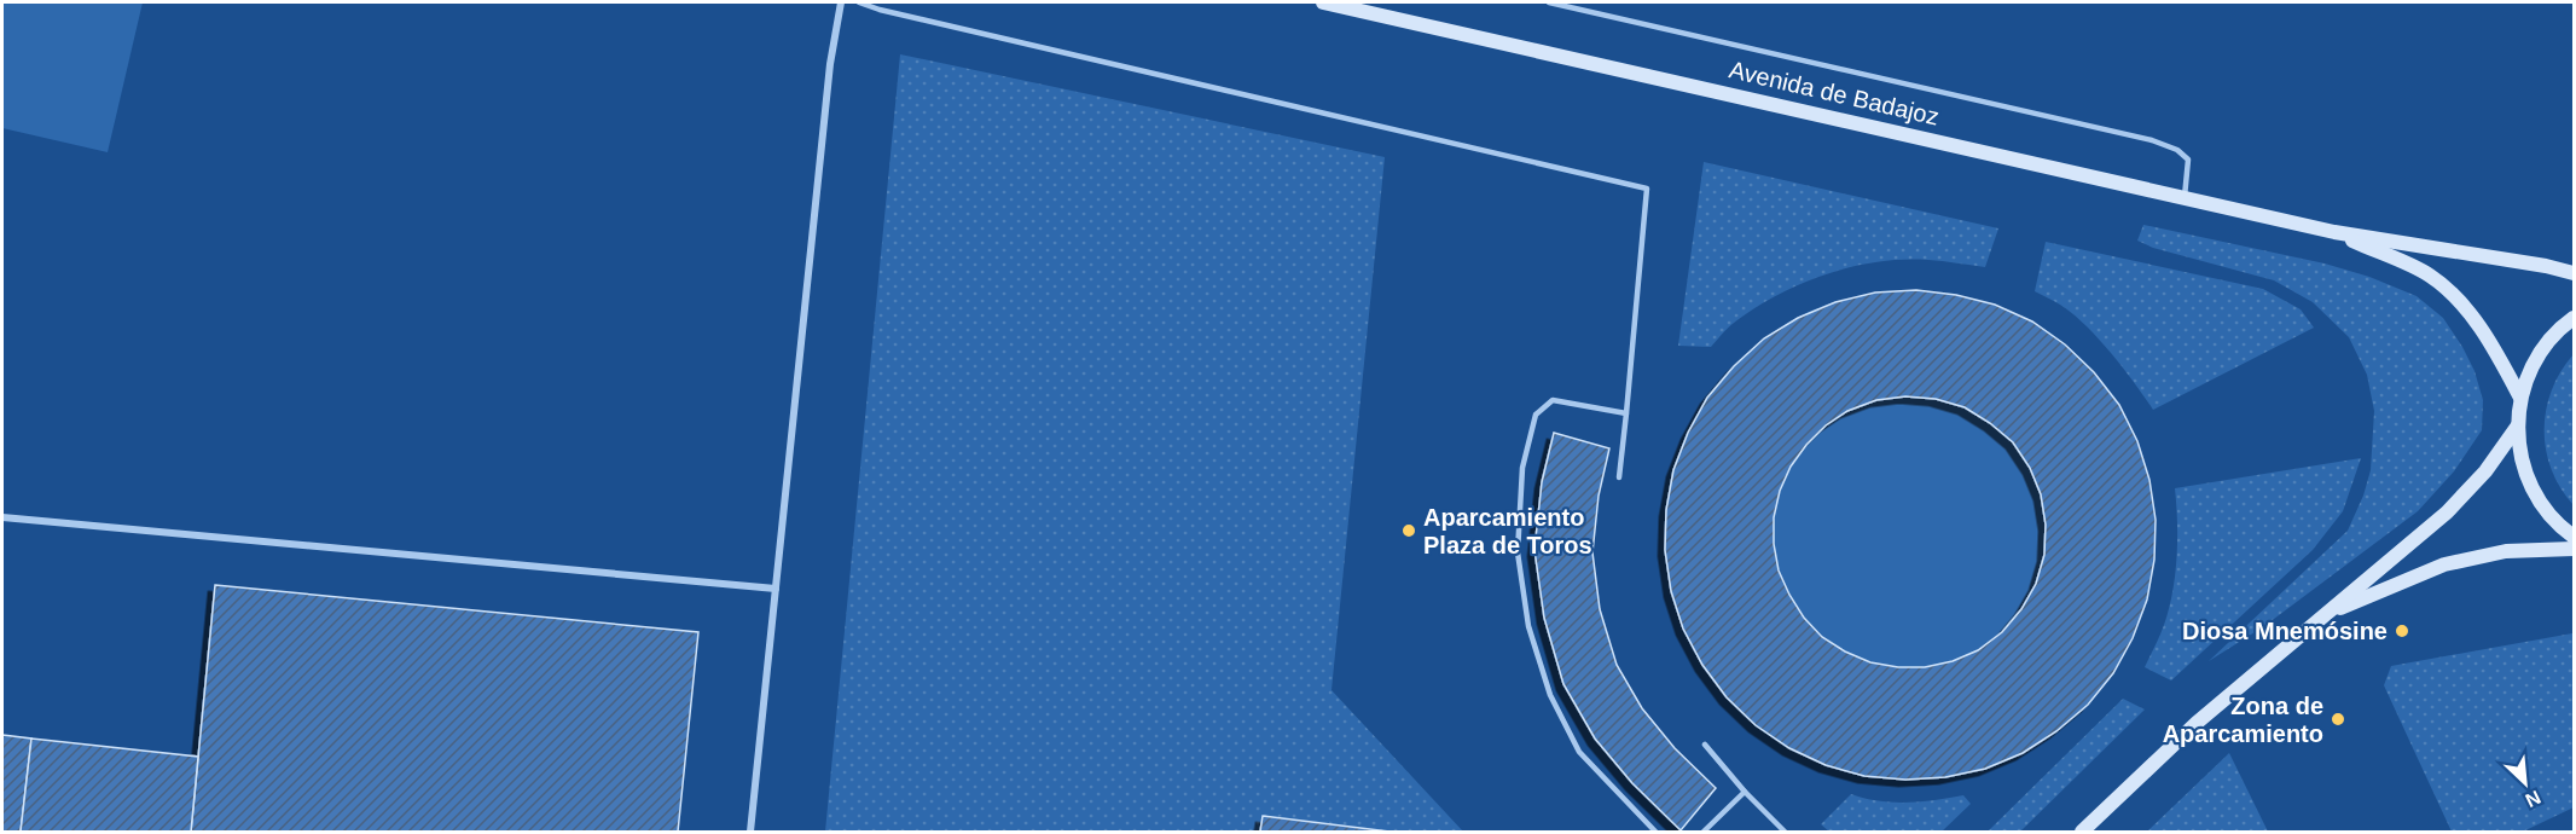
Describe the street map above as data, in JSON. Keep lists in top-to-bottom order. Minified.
{"streets":{"main road":["Avenida de Badajoz"]},"places":["Aparcamiento Plaza de Toros","Diosa Mnemósine","Zona de Aparcamiento"],"north":"bottom right"}
